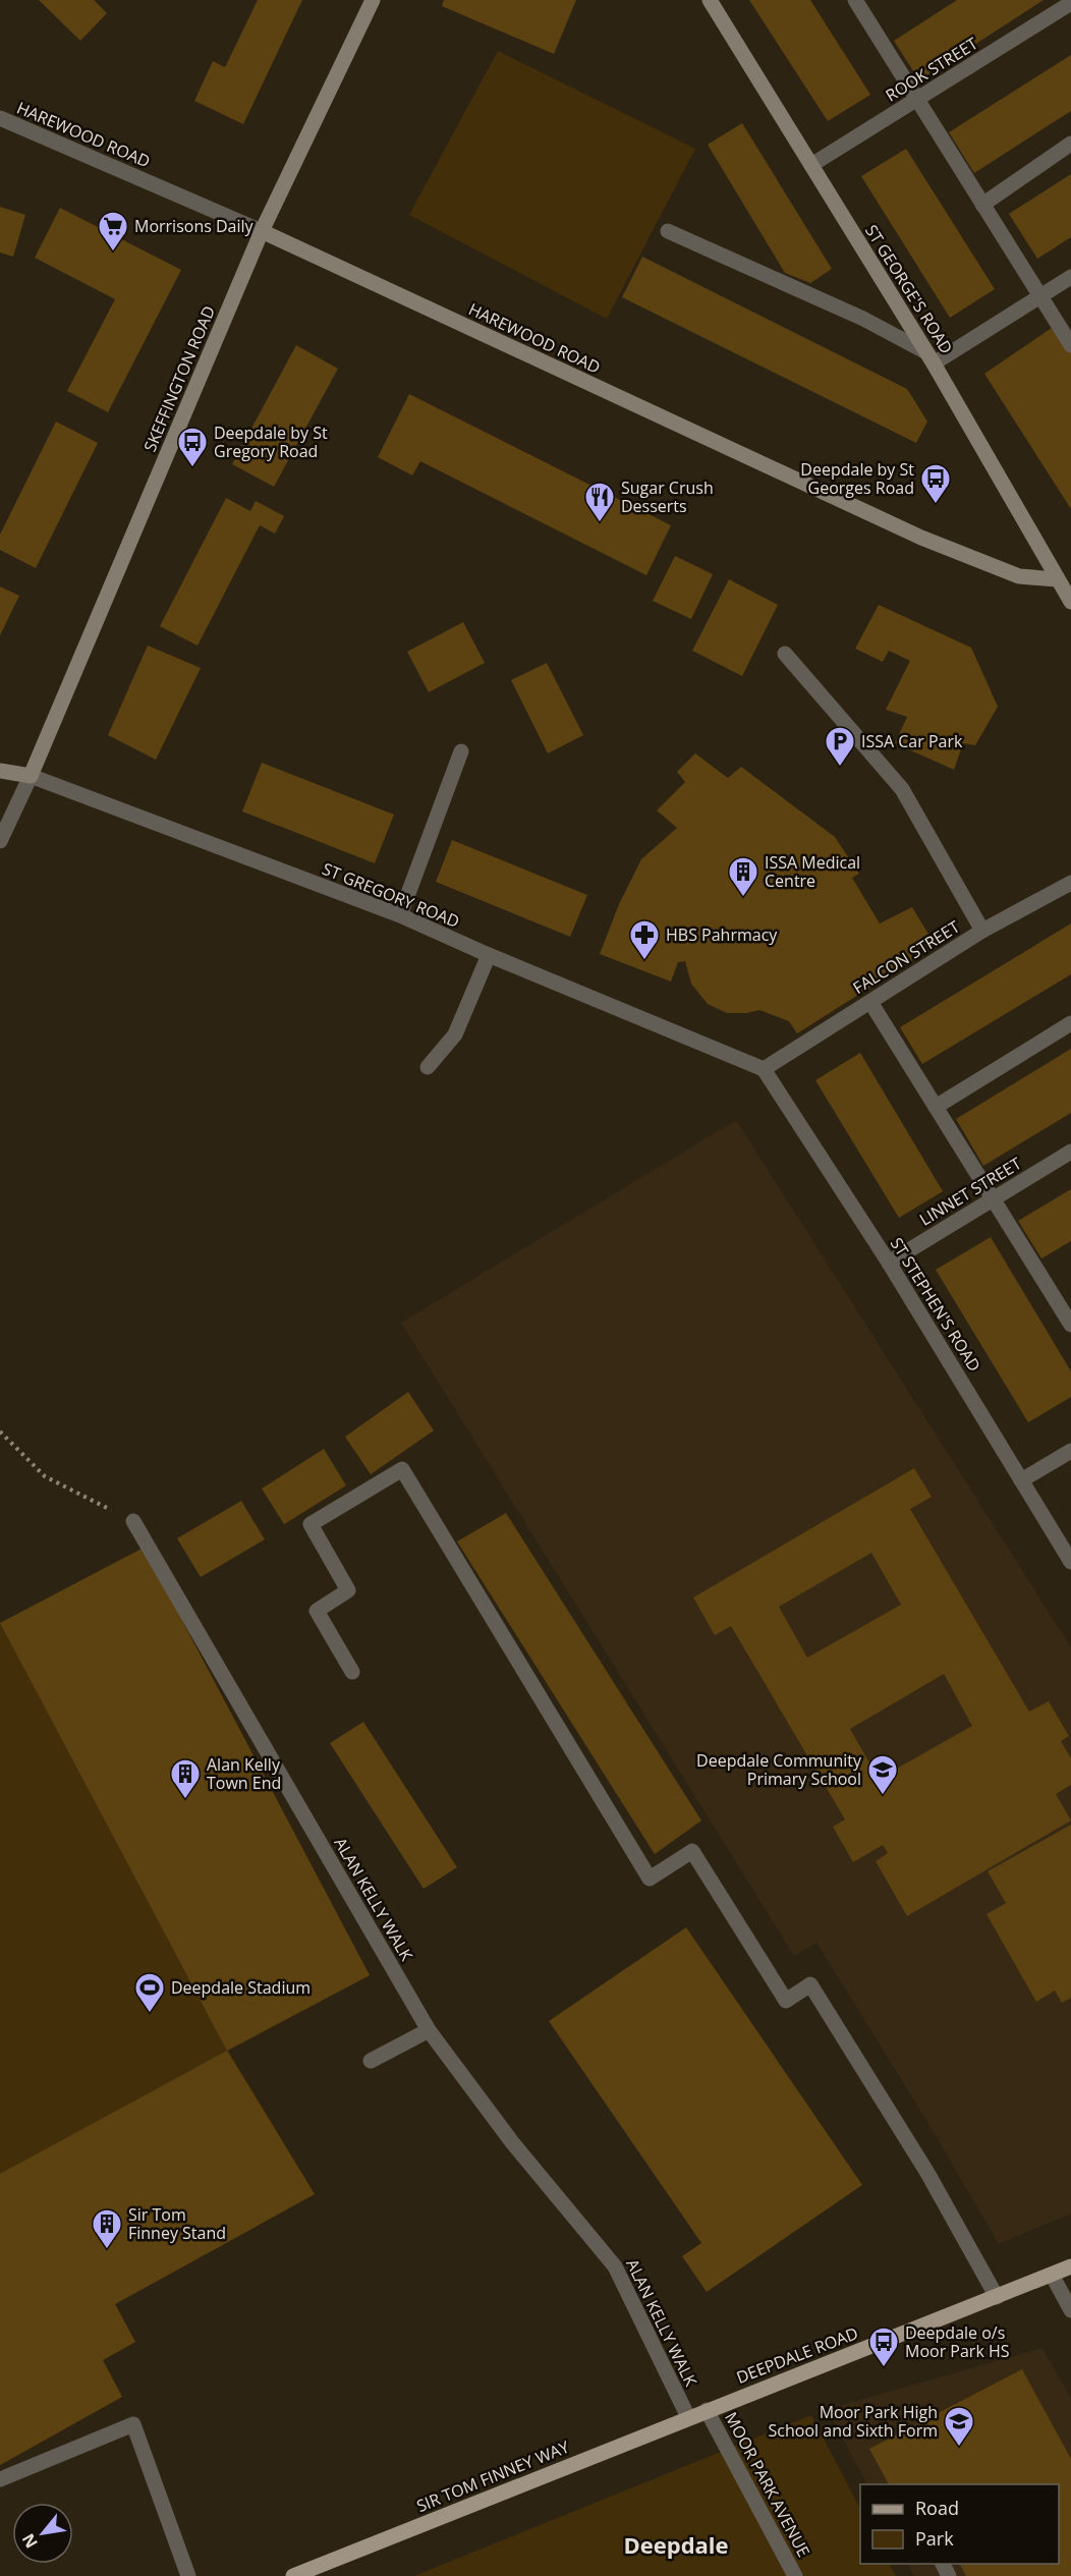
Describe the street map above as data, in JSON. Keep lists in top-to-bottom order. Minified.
{"streets":{"main road":["DEEPDALE ROAD","SIR TOM FINNEY WAY"],"street":["ROOK STREET","HAREWOOD ROAD","ST GEORGE'S ROAD","SKEFFINGTON ROAD","ST GREGORY ROAD","FALCON STREET","LINNET STREET","ST STEPHEN'S ROAD","ALAN KELLY WALK","MOOR PARK AVENUE"]},"crossings":[["ROOK STREET","ST GEORGE'S ROAD"],["HAREWOOD ROAD","ST GEORGE'S ROAD"],["HAREWOOD ROAD","SKEFFINGTON ROAD"],["SKEFFINGTON ROAD","ST GREGORY ROAD"],["ST GREGORY ROAD","FALCON STREET"],["ST GREGORY ROAD","ST STEPHEN'S ROAD"],["FALCON STREET","ST STEPHEN'S ROAD"],["LINNET STREET","ST STEPHEN'S ROAD"],["ALAN KELLY WALK","SIR TOM FINNEY WAY"],["DEEPDALE ROAD","SIR TOM FINNEY WAY"],["DEEPDALE ROAD","MOOR PARK AVENUE"],["SIR TOM FINNEY WAY","MOOR PARK AVENUE"]],"districts":["Deepdale"],"places":{"supermarket":["Morrisons Daily"],"bus stop":["Deepdale by St Gregory Road","Deepdale by St Georges Road","Deepdale o/s Moor Park HS"],"restaurant":["Sugar Crush Desserts"],"parking":["ISSA Car Park"],"building":["ISSA Medical Centre","Alan Kelly Town End","Sir Tom Finney Stand"],"pharmacy":["HBS Pahrmacy"],"school or university":["Deepdale Community Primary School","Moor Park High School and Sixth Form"],"sports":["Deepdale Stadium"]},"legend":["Road","Park"],"north":"bottom left"}
